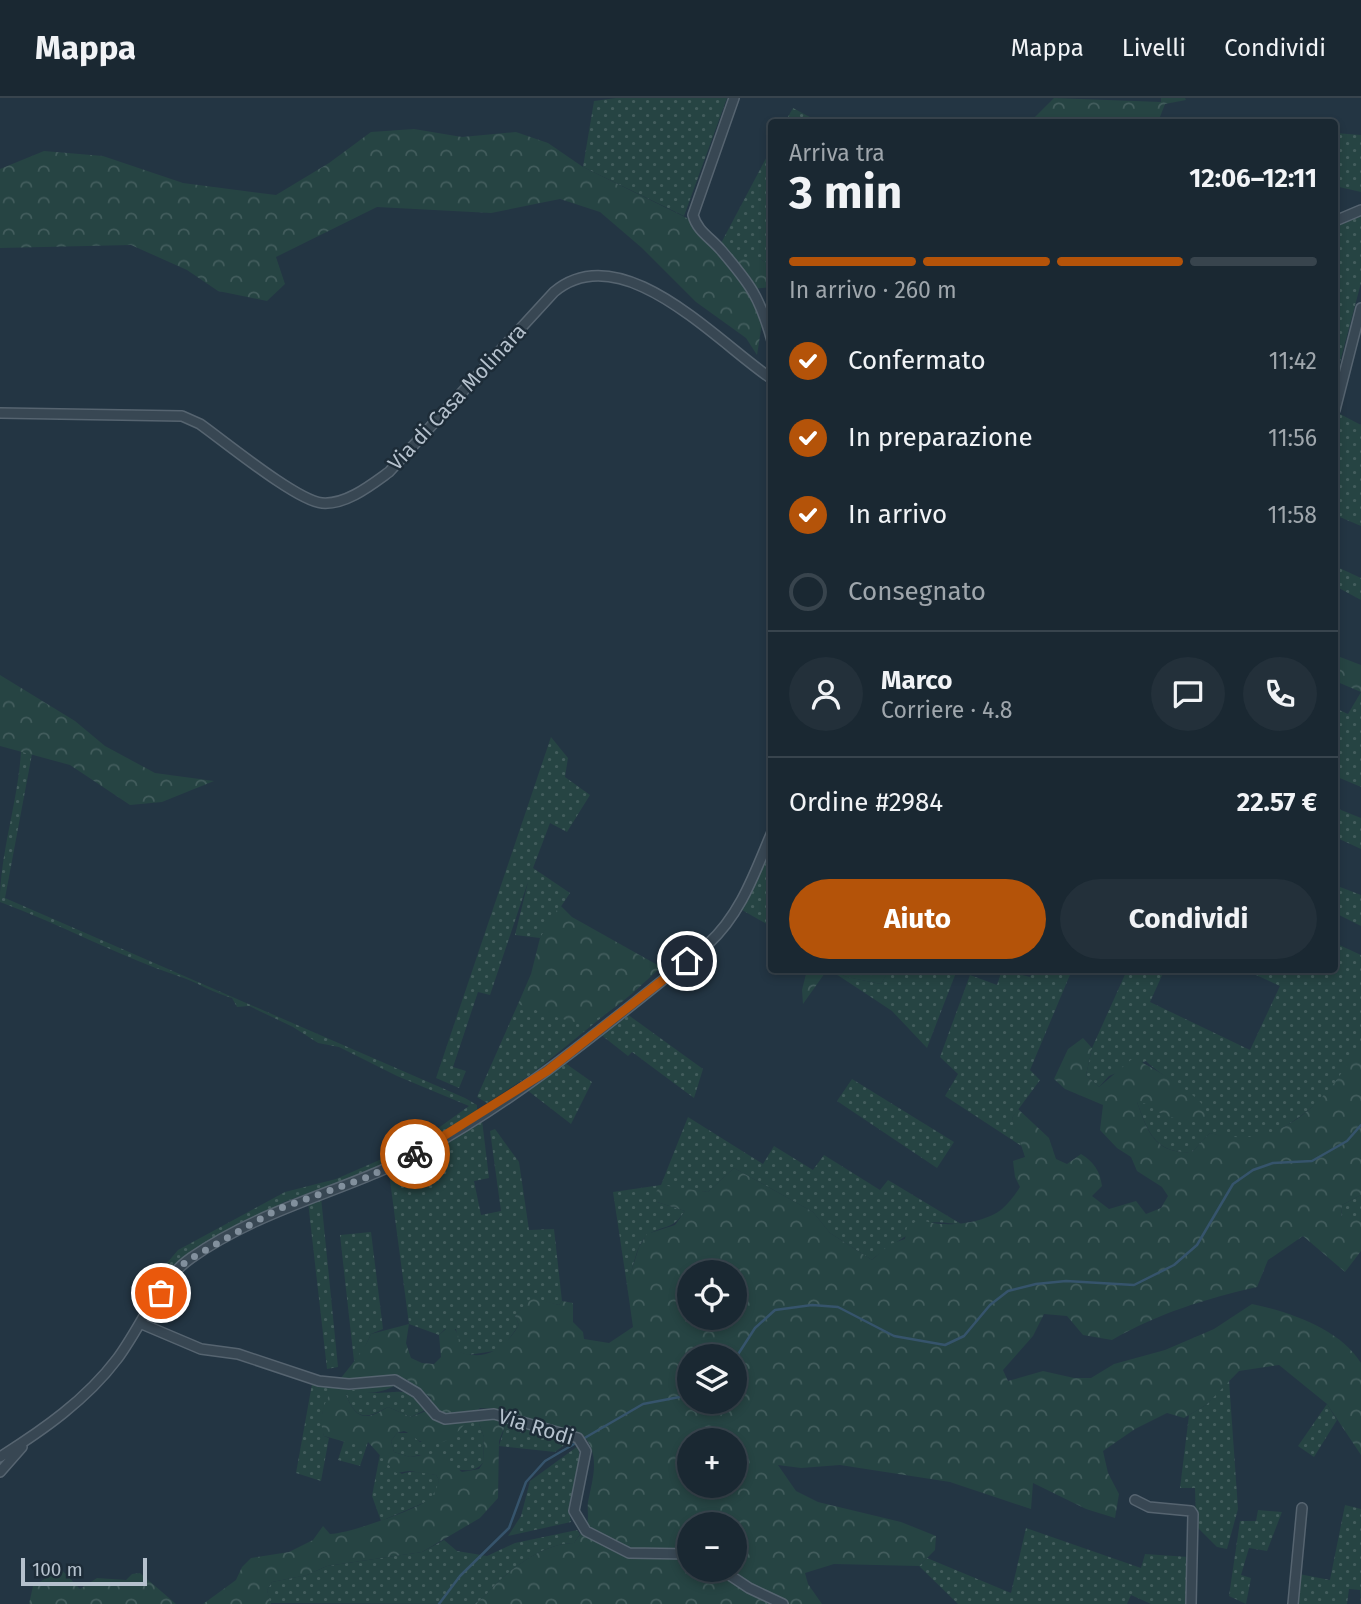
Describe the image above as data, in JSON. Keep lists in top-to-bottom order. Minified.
{"streets":{"street":["Via di Casa Molinara","Via Rodi"]},"scale_bar":"100 m","page":{"header":"Mappa","nav":["Mappa","Livelli","Condividi"],"heading":["3 min","Arriva tra","12:06–12:11"],"panel":["Marco","Corriere · 4.8","Ordine #2984","22.57 €"],"bar":"In arrivo · 260 m","list":[["Confermato","11:42"],["In preparazione","11:56"],["In arrivo","11:58"],"Consegnato"],"buttons":["Aiuto","Condividi"],"map_buttons":["+","−"],"scale":"100 m"}}
